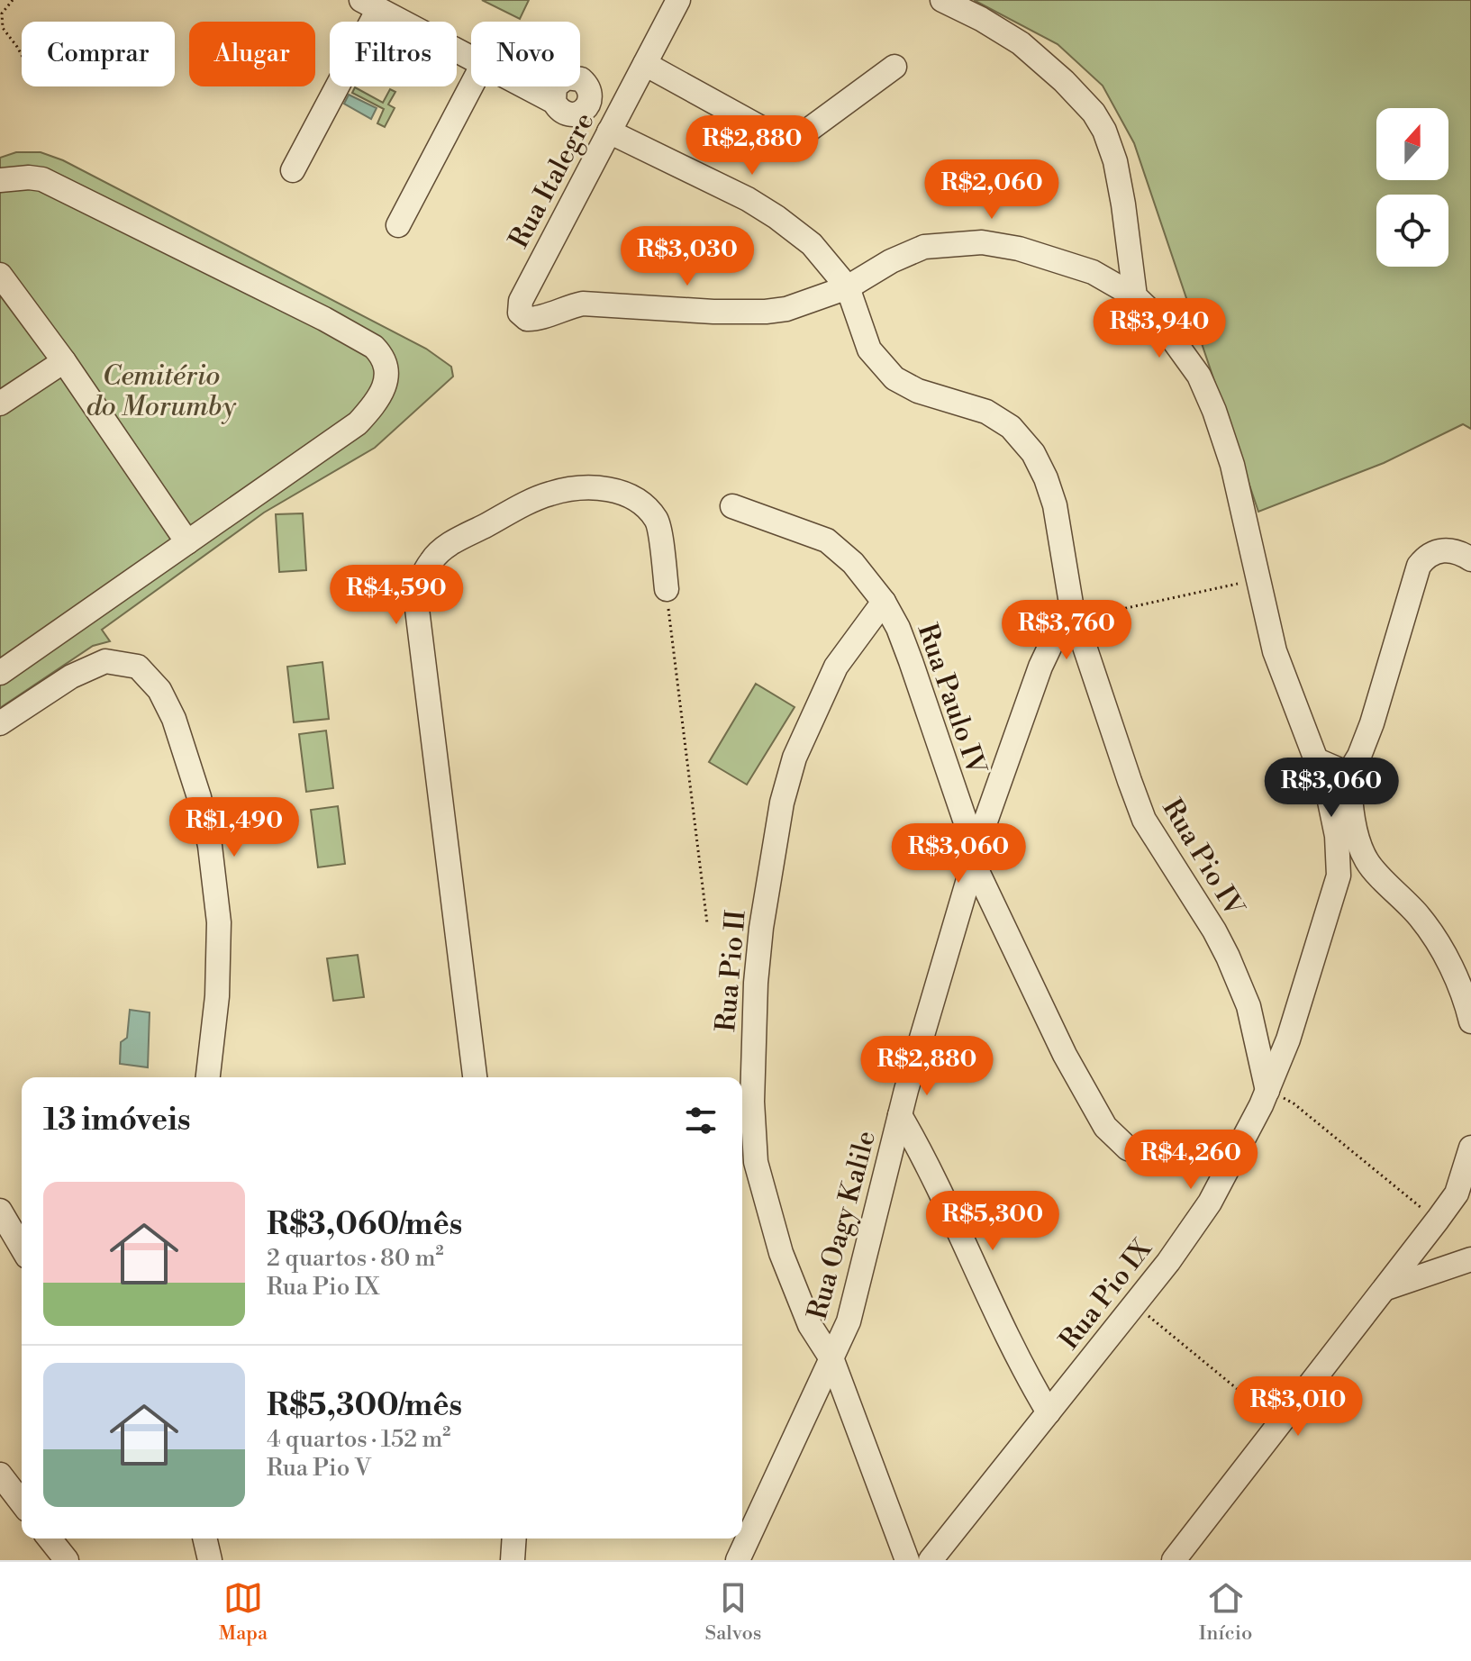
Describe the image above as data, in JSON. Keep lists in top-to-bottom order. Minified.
{"streets":{"street":["Rua Italegre","Rua Paulo IV","Rua Pio IV","Rua Pio II","Rua Oagy Kalile","Rua Pio IX"]},"crossings":[["Rua Italegre","Rua Pio IX"],["Rua Paulo IV","Rua Pio II"],["Rua Paulo IV","Rua Oagy Kalile"],["Rua Paulo IV","Rua Pio IX"],["Rua Pio IV","Rua Oagy Kalile"],["Rua Pio IV","Rua Pio IX"],["Rua Pio II","Rua Oagy Kalile"]],"parks":["Cemitério do Morumby"],"north":"top","page":{"chip":["Comprar","Alugar","Filtros","Novo"],"price":["R$2,880","R$2,060","R$3,030","R$3,940","R$4,590","R$3,760","R$3,060","R$1,490","R$3,060","R$2,880","R$4,260","R$5,300","R$3,010"],"heading":"13 imóveis","list":[{"name":"R$3,060/mês","note":"2 quartos · 80 m² · Rua Pio IX"},{"name":"R$5,300/mês","note":"4 quartos · 152 m² · Rua Pio V"}],"tabs":["Mapa","Salvos","Início"]}}
